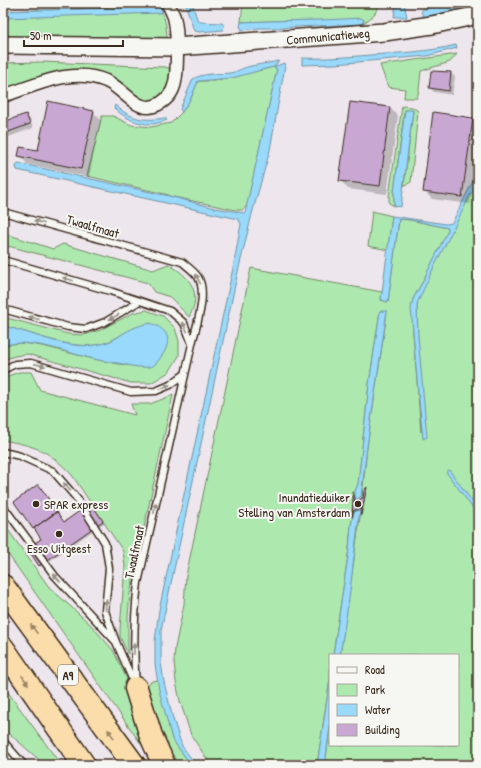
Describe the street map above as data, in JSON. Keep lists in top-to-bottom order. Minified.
{"streets":{"highway":["A9"],"street":["Communicatieweg"],"lane":["Twaalfmaat"]},"one_way":["Twaalfmaat"],"places":["SPAR express","Inundatieduiker Stelling van Amsterdam","Esso Uitgeest"],"legend":["Road","Park","Water","Building"],"scale_bar":"50 m"}
